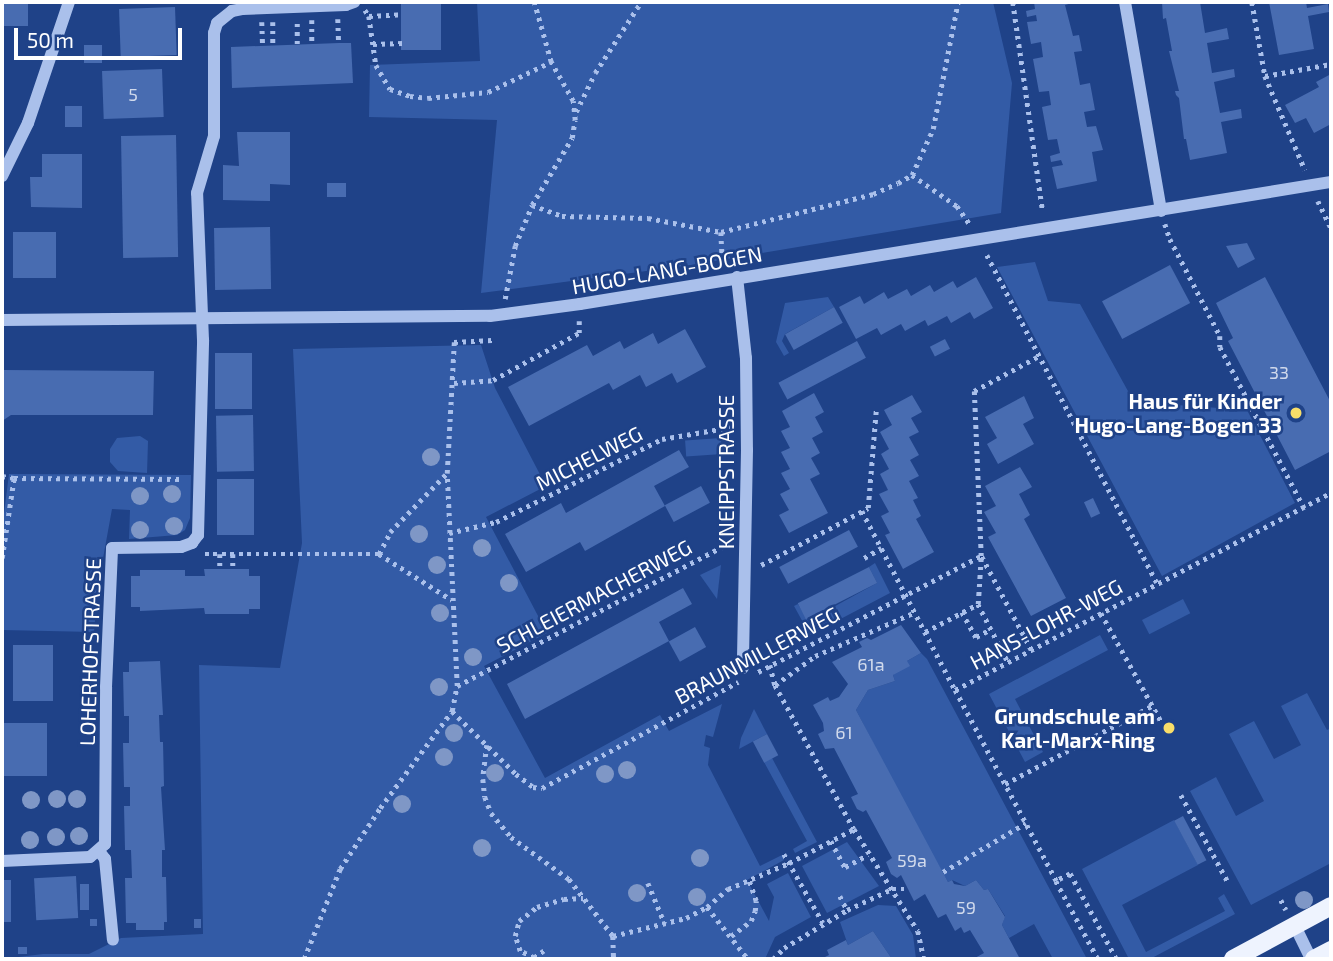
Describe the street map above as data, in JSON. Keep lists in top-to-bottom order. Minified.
{"streets":{"street":["HUGO-LANG-BOGEN","KNEIPPSTRASSE","LOHERHOFSTRASSE"],"path":["MICHELWEG","SCHLEIERMACHERWEG","HANS-LOHR-WEG","BRAUNMILLERWEG"]},"crossings":[["HUGO-LANG-BOGEN","KNEIPPSTRASSE"],["MICHELWEG","KNEIPPSTRASSE"],["KNEIPPSTRASSE","SCHLEIERMACHERWEG"],["KNEIPPSTRASSE","BRAUNMILLERWEG"]],"places":["Haus für Kinder Hugo-Lang-Bogen 33","Grundschule am Karl-Marx-Ring"],"house_numbers":["5","33","61a","61","59a","59"],"scale_bar":"50 m"}
